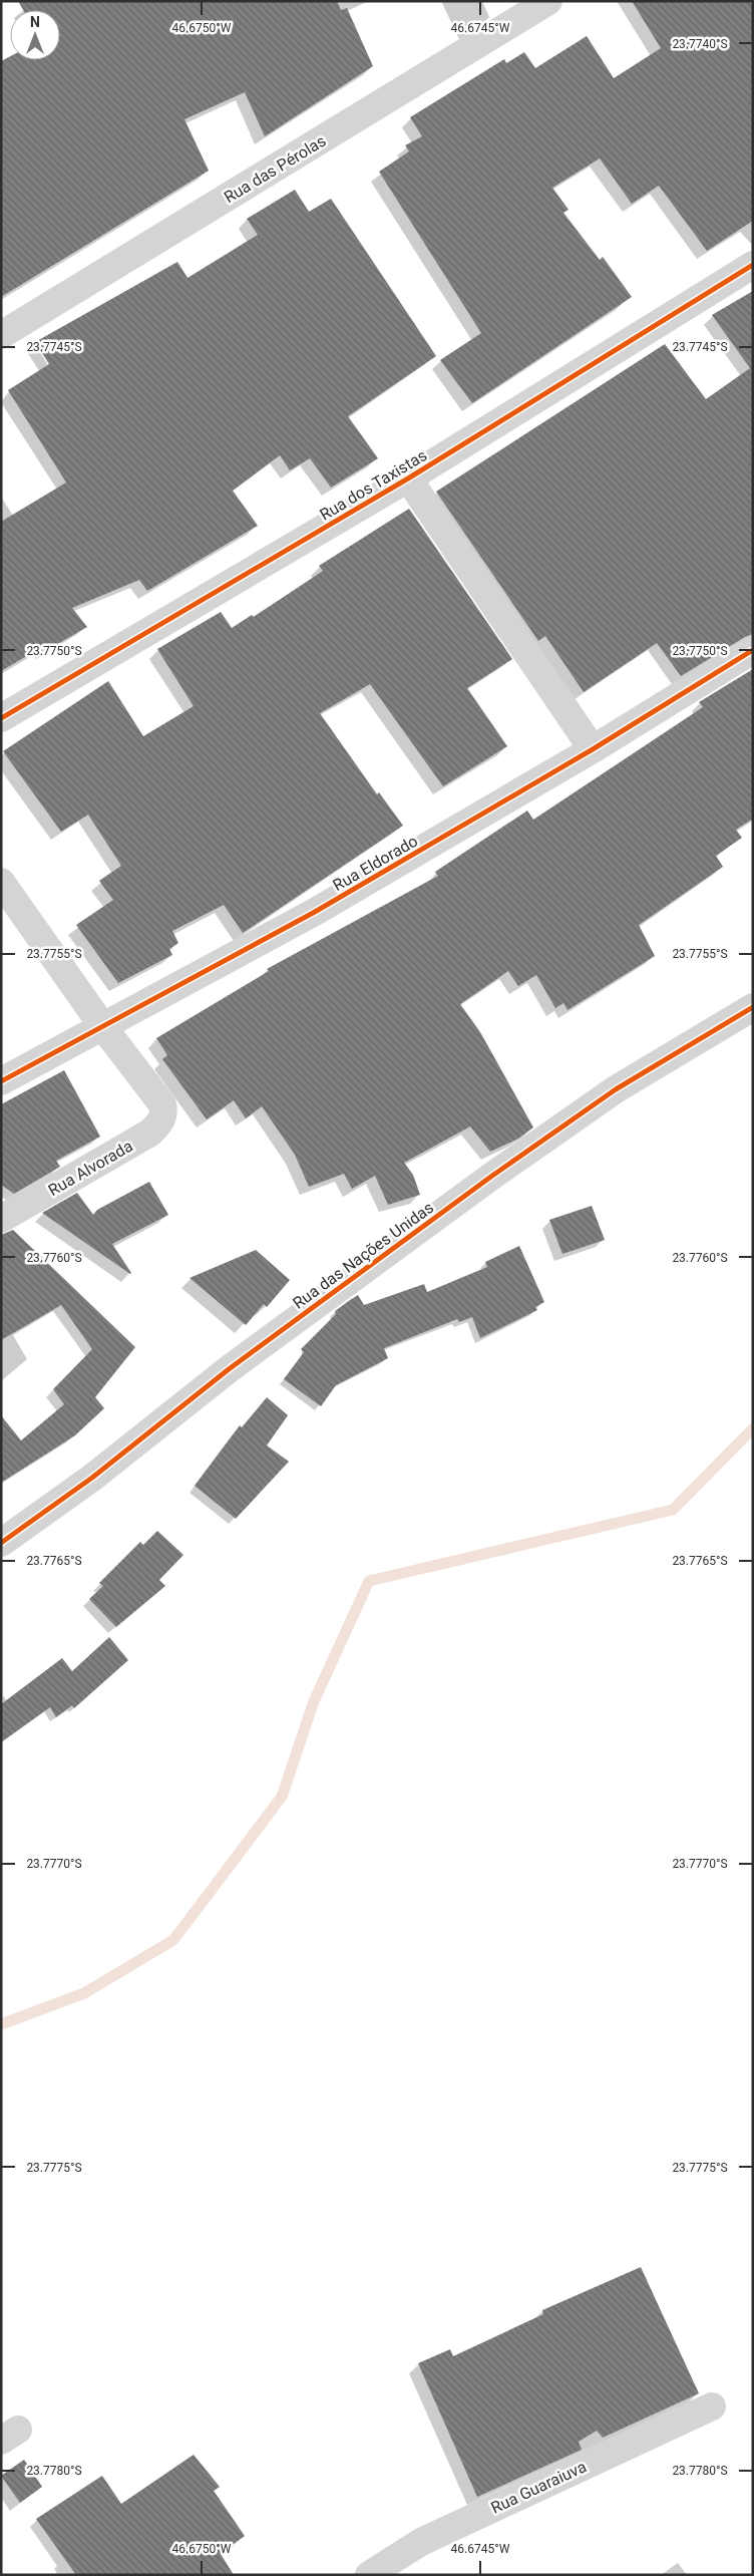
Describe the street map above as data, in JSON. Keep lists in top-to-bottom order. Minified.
{"streets":{"street":["Rua das Pérolas","Rua dos Taxistas","Rua Eldorado","Rua Alvorada","Rua das Nações Unidas","Rua Guaraiuva"]},"crossings":[["Rua Eldorado","Rua Alvorada"]],"north":"top","coordinates":["46.6750°W","46.6745°W","23.7740°S","23.7745°S","23.7750°S","23.7755°S","23.7760°S","23.7765°S","23.7770°S","23.7775°S","23.7780°S"]}
